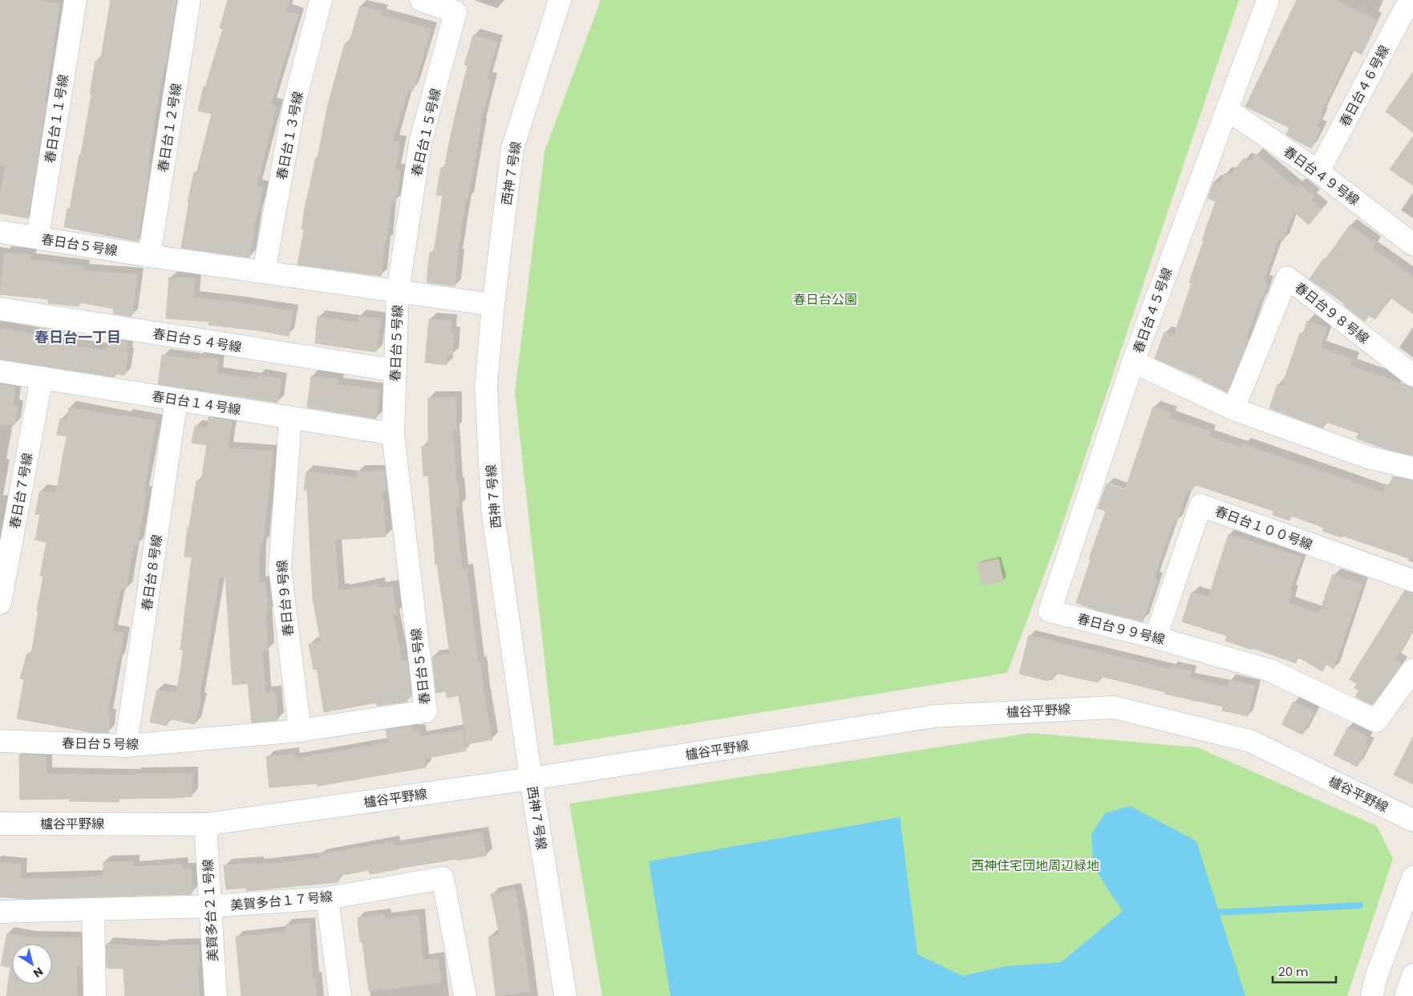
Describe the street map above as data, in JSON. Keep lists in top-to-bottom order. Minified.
{"streets":{"street":["春日台４６号線","春日台１１号線","春日台１２号線","春日台１５号線","春日台１３号線","西神７号線","春日台４９号線","春日台５号線","春日台４５号線","春日台９８号線","春日台５４号線","春日台１４号線","春日台７号線","春日台１００号線","春日台８号線","春日台９号線","春日台９９号線","櫨谷平野線","美賀多台１７号線","美賀多台２１号線"]},"crossings":[["春日台４６号線","春日台４９号線"],["春日台１１号線","春日台５号線"],["春日台１２号線","春日台５号線"],["春日台１５号線","春日台５号線"],["春日台１３号線","春日台５号線"],["西神７号線","春日台５号線"],["西神７号線","櫨谷平野線"],["春日台４９号線","春日台４５号線"],["春日台５号線","春日台５４号線"],["春日台５号線","春日台１４号線"],["春日台５号線","春日台８号線"],["春日台５号線","春日台９号線"],["春日台４５号線","春日台９８号線"],["春日台４５号線","春日台９９号線"],["春日台１４号線","春日台７号線"],["春日台１４号線","春日台８号線"],["春日台１４号線","春日台９号線"],["春日台１００号線","春日台９９号線"],["櫨谷平野線","美賀多台２１号線"],["美賀多台１７号線","美賀多台２１号線"]],"districts":["春日台一丁目"],"parks":["春日台公園","西神住宅団地周辺緑地"],"scale_bar":"20 m","north":"bottom right"}
